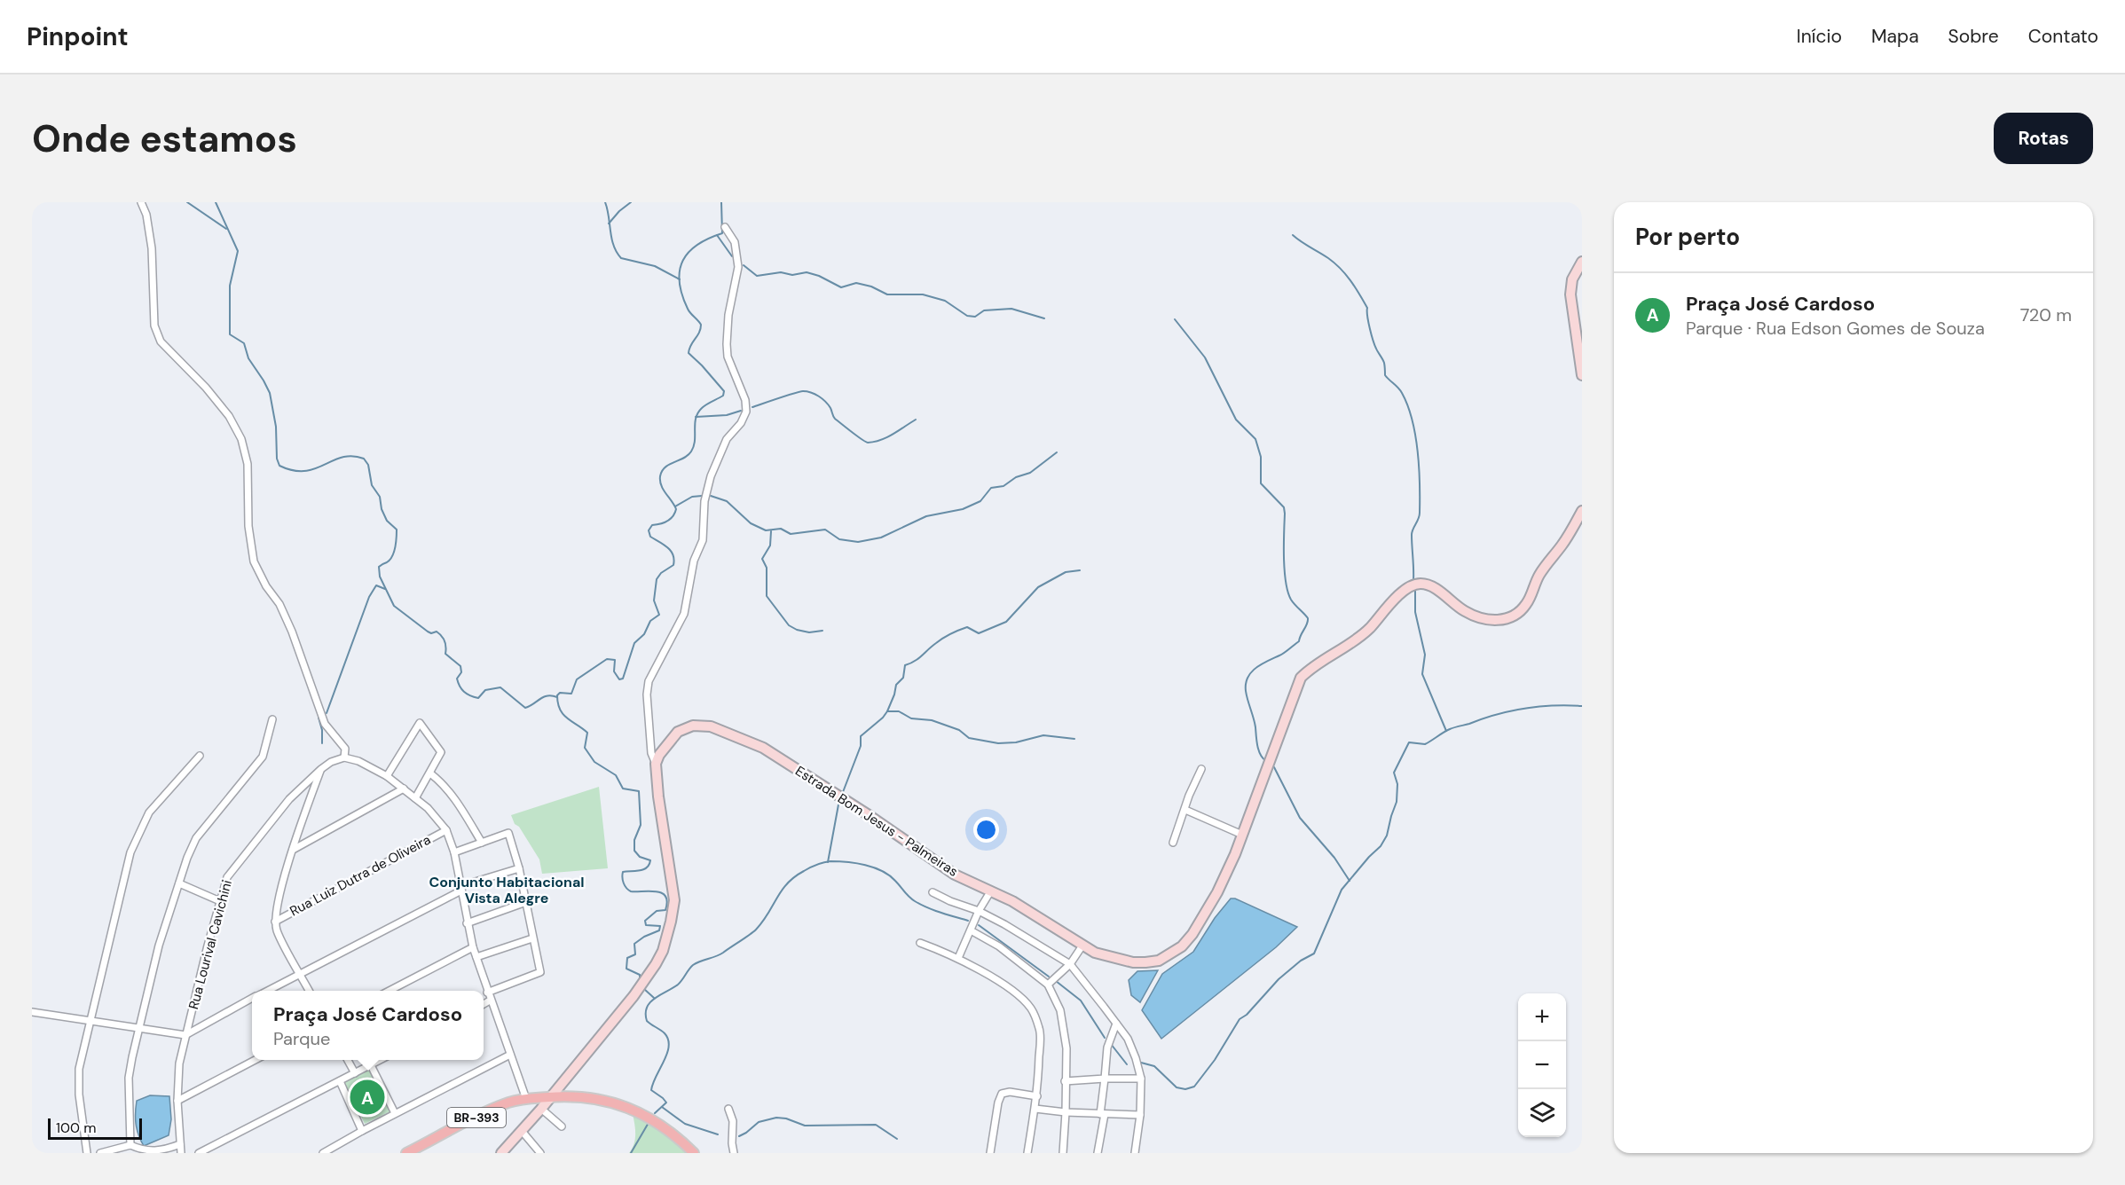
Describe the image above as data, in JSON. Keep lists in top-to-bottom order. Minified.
{"streets":{"main road":["Estrada Bom Jesus - Palmeiras","BR-393"],"street":["Rua Luiz Dutra de Oliveira","Rua Lourival Cavichini"]},"districts":["Conjunto Habitacional Vista Alegre"],"scale_bar":"100 m","page":{"header":"Pinpoint","nav":["Início","Mapa","Sobre","Contato"],"buttons":"Rotas","title":"Onde estamos","heading":"Por perto","list":[{"mark":"A","name":"Praça José Cardoso","note":"Parque · Rua Edson Gomes de Souza","value":"720 m"}],"popup":["Praça José Cardoso","Parque"],"map_buttons":["+","−"],"pins":"A","scale":"100 m"}}
